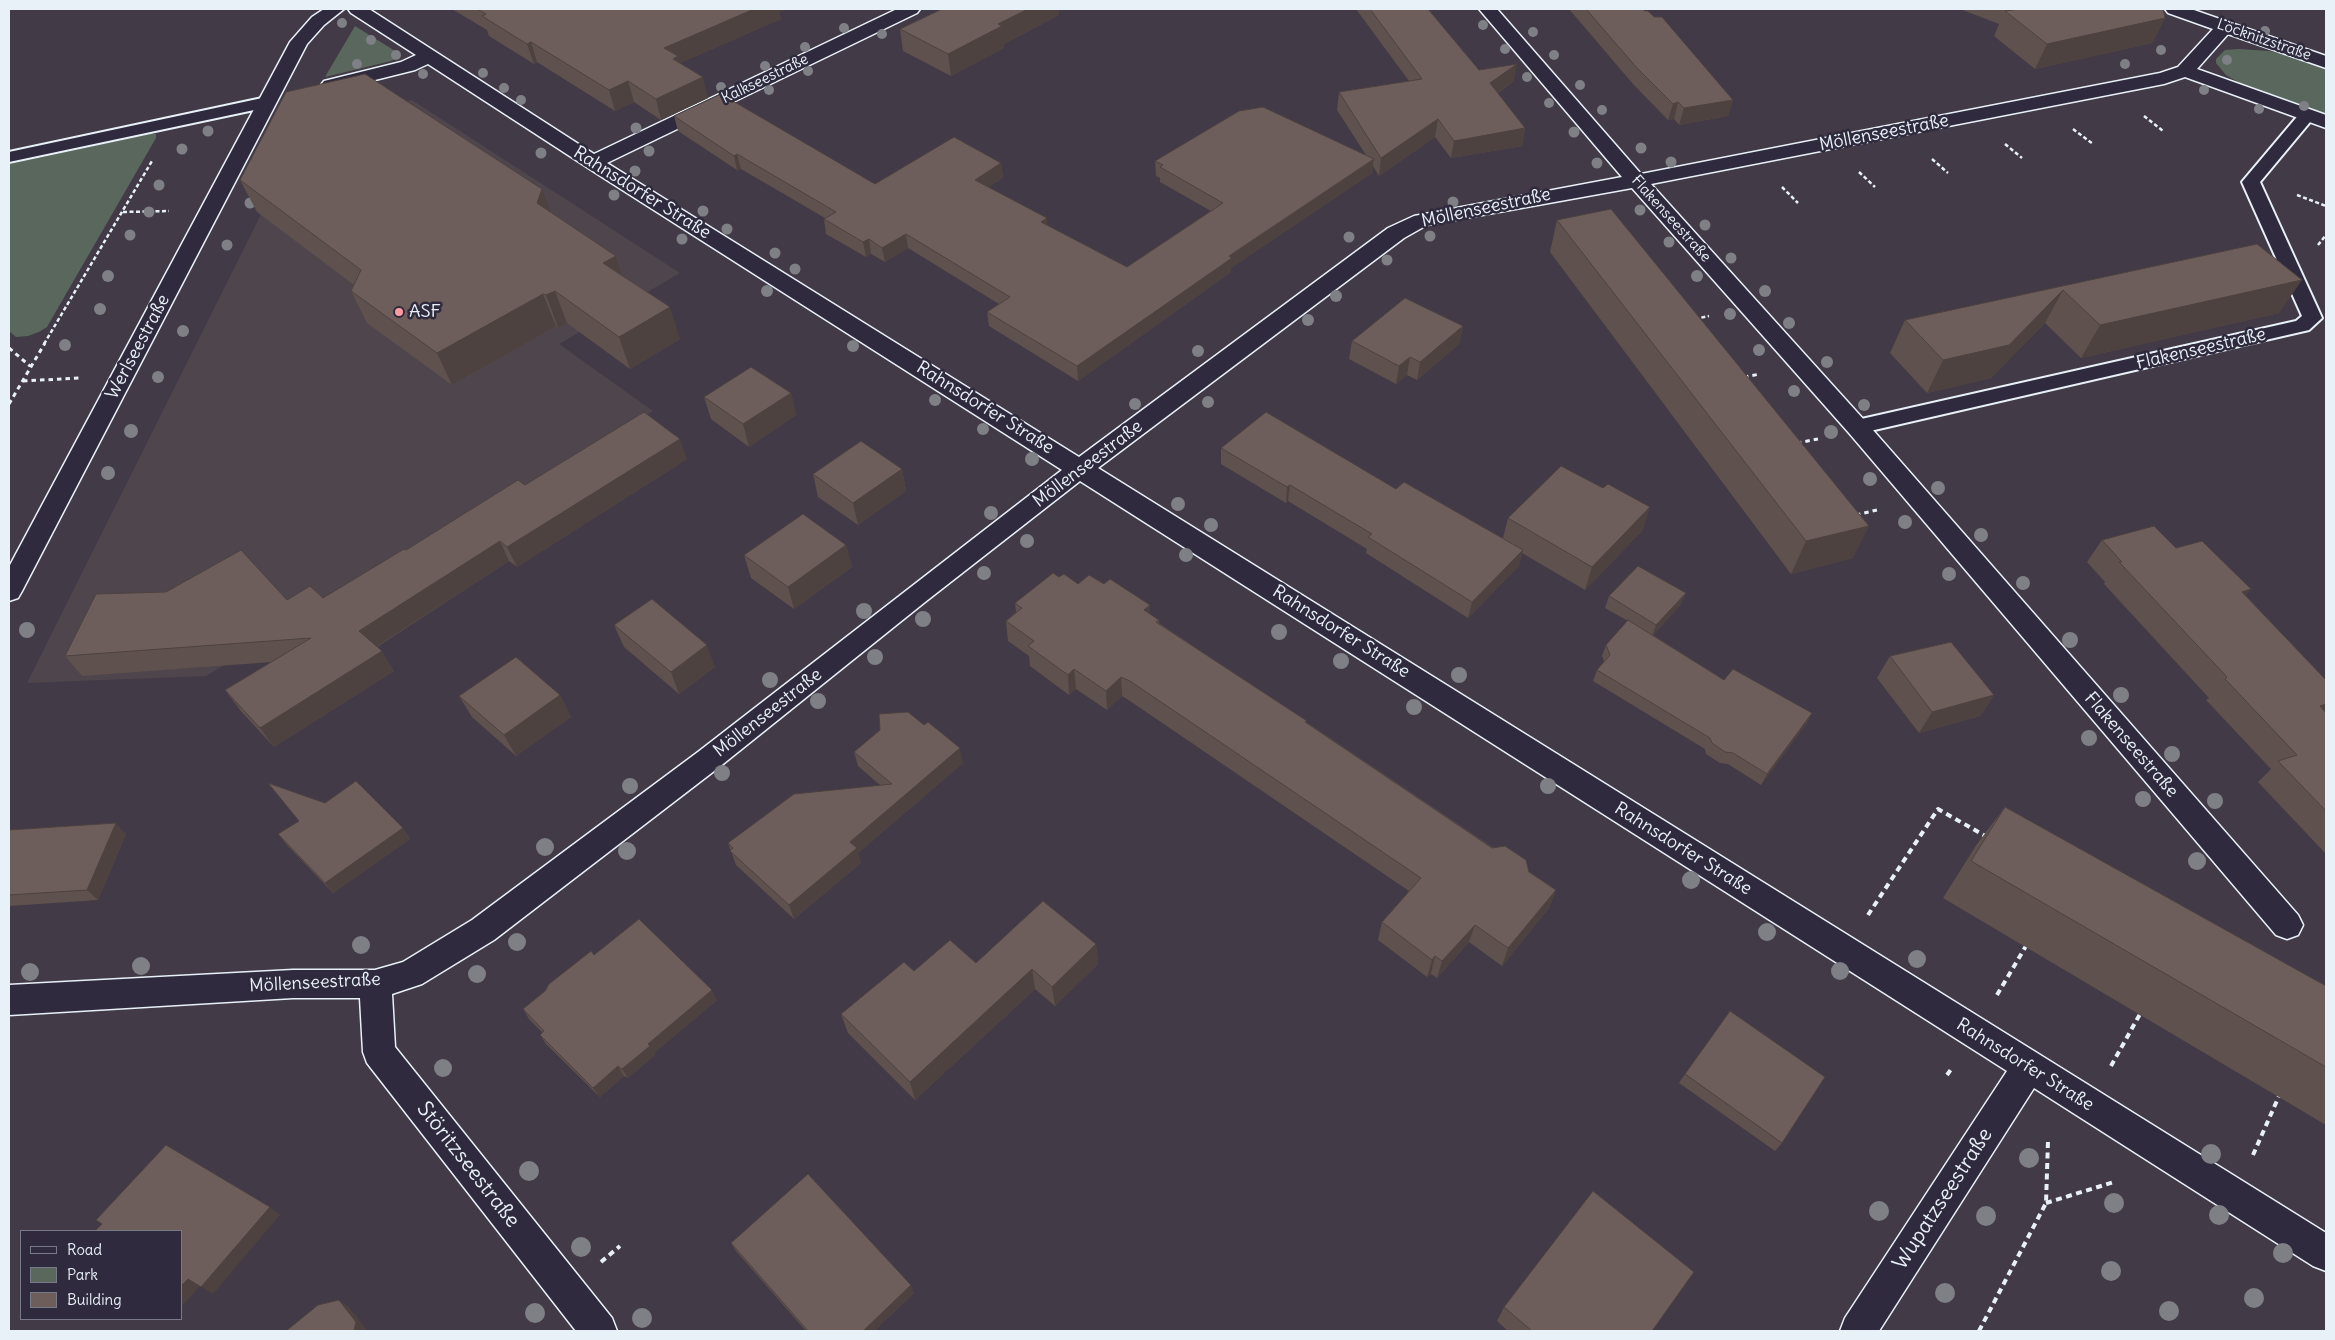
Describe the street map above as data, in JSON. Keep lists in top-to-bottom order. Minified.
{"streets":{"street":["Löcknitzstraße","Kalkseestraße","Möllenseestraße","Rahnsdorfer Straße","Flakenseestraße","Werlseestraße","Störitzseestraße","Wupatzseestraße"]},"crossings":[["Kalkseestraße","Rahnsdorfer Straße"],["Möllenseestraße","Rahnsdorfer Straße"],["Möllenseestraße","Flakenseestraße"],["Möllenseestraße","Störitzseestraße"],["Rahnsdorfer Straße","Wupatzseestraße"]],"places":["ASF"],"legend":["Road","Park","Building"]}
